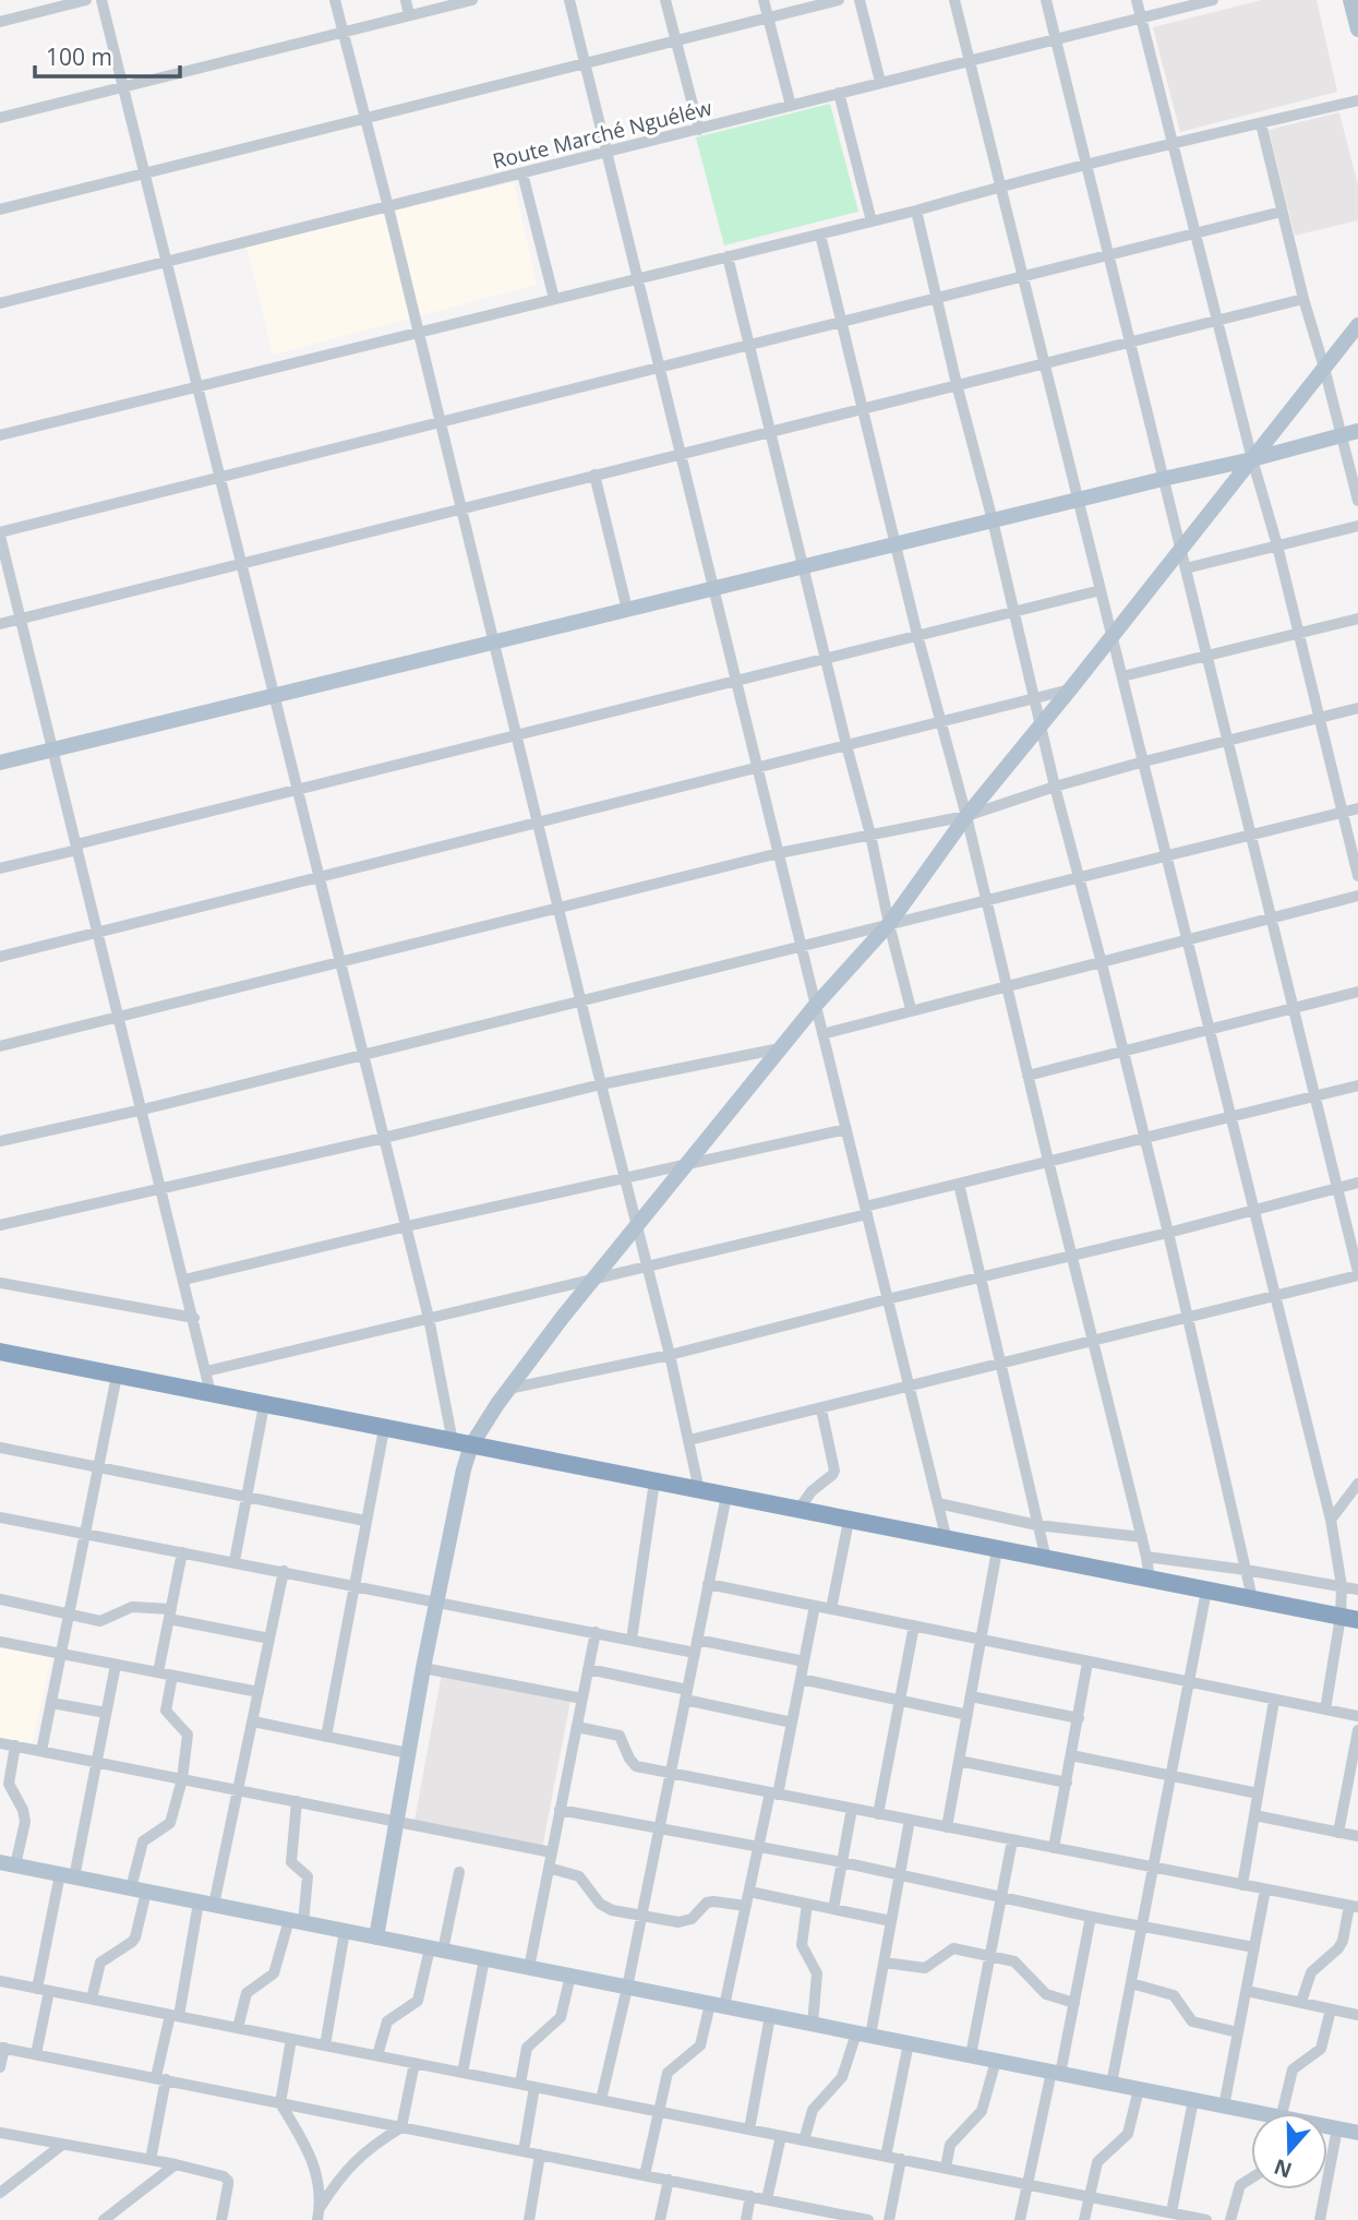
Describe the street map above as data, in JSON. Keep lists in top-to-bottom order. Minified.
{"streets":{"street":["Route Marché Nguéléw"]},"scale_bar":"100 m","north":"bottom"}
